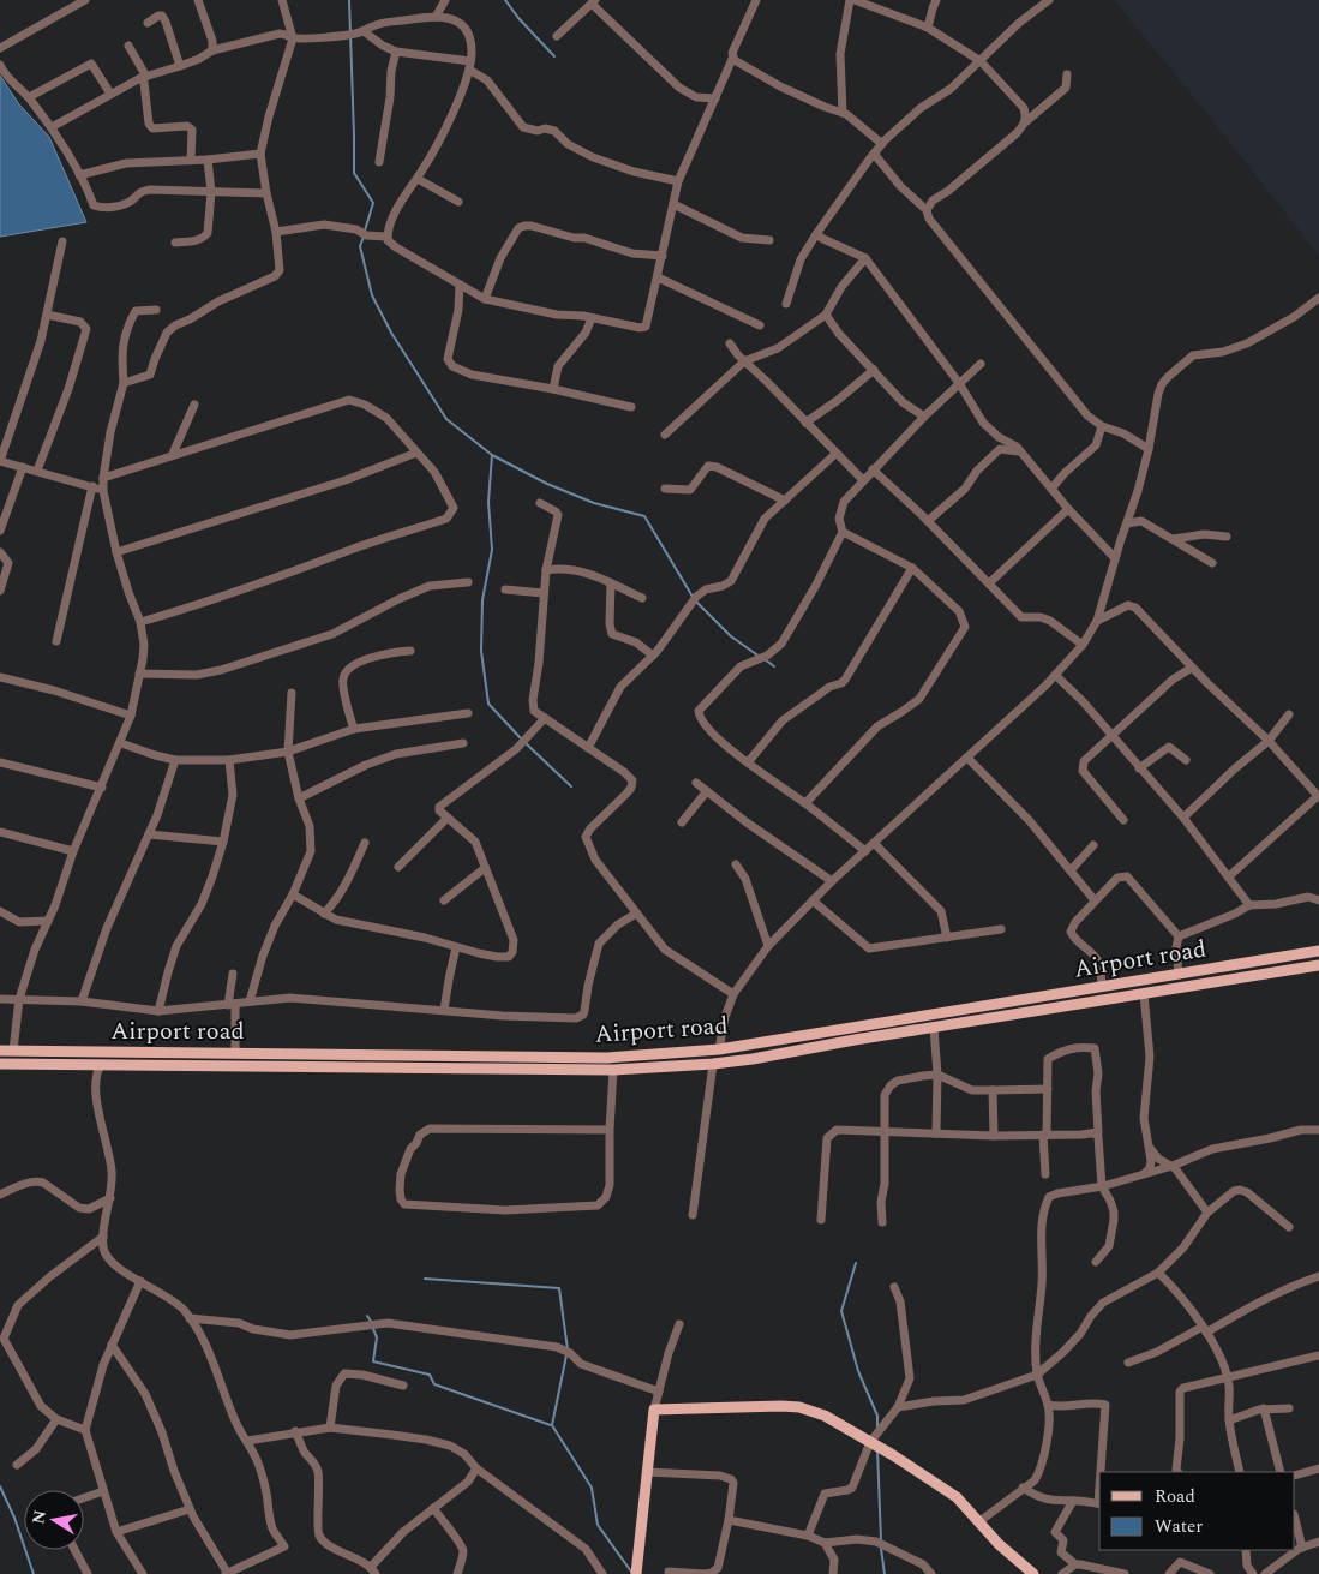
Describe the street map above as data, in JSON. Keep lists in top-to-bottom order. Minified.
{"streets":{"main road":["Airport road"]},"legend":["Road","Water"],"north":"left"}
